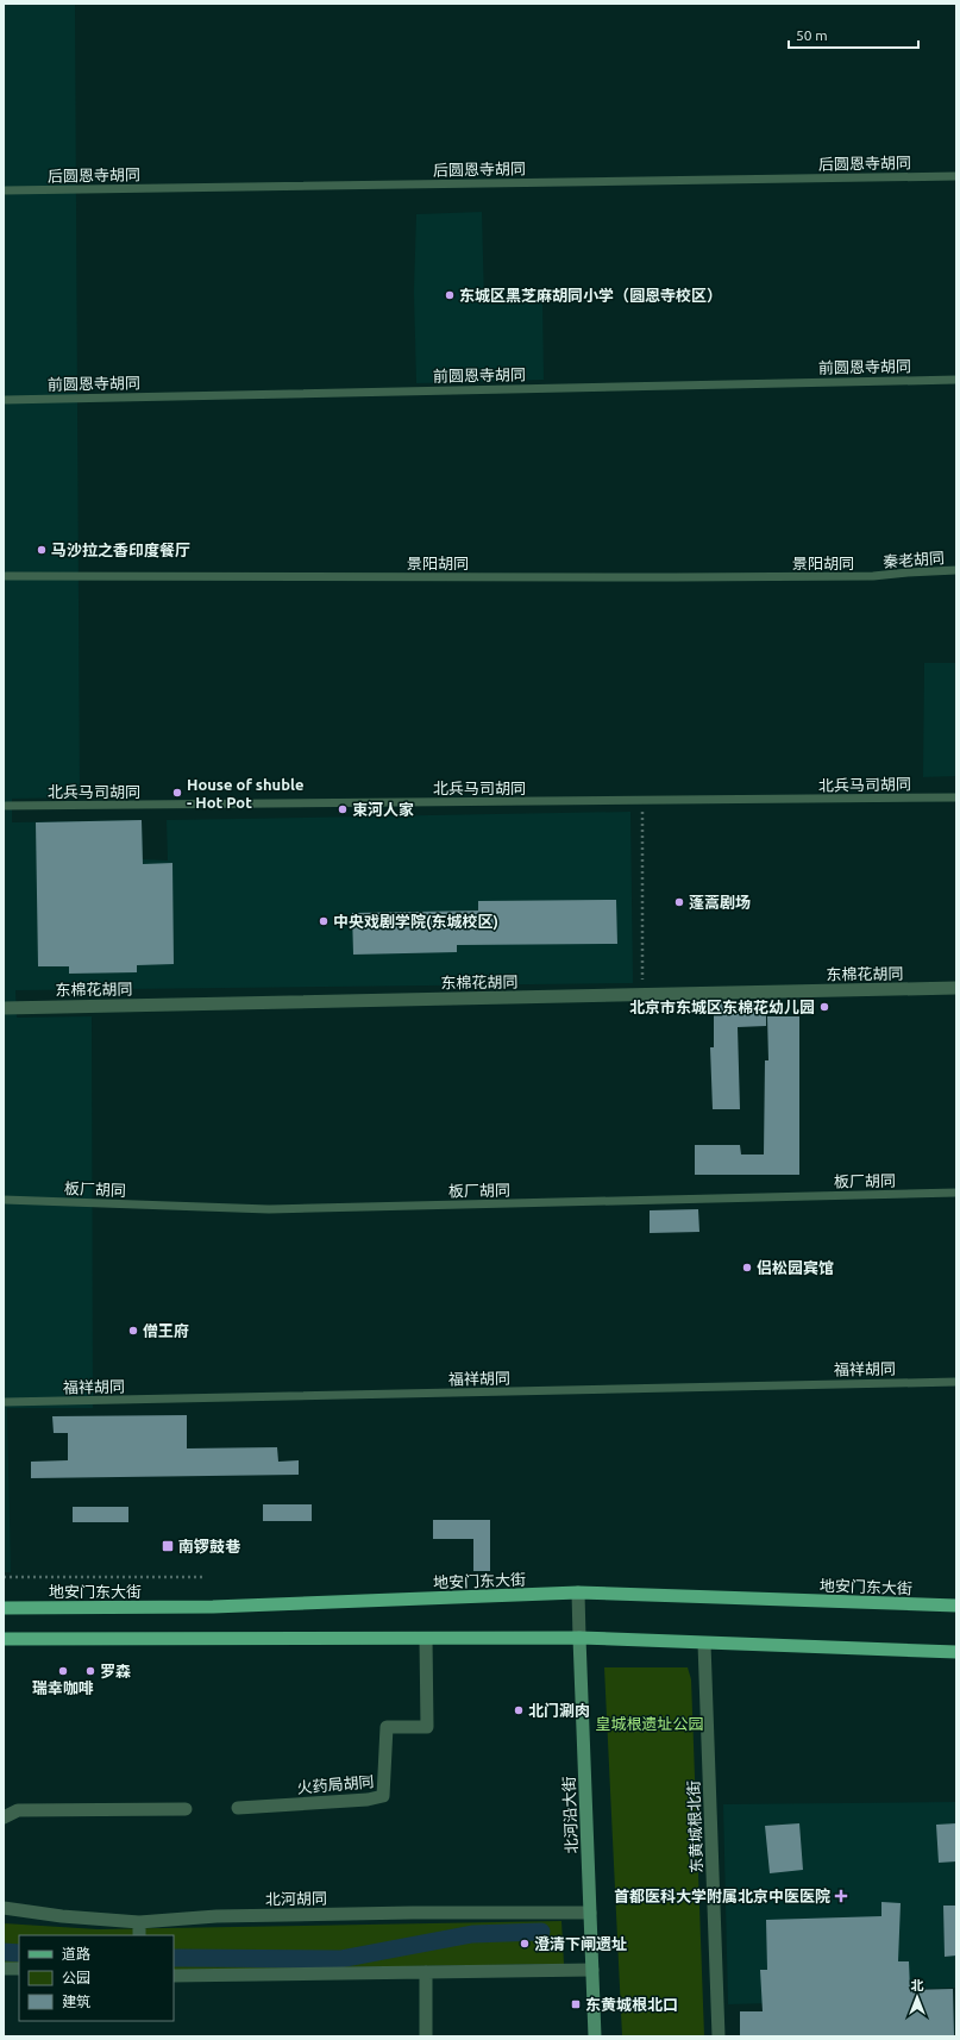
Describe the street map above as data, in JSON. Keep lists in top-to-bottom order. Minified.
{"streets":{"main road":["地安门东大街","北河沿大街"],"street":["东棉花胡同","火药局胡同","东黄城根北街","北河胡同"],"lane":["后圆恩寺胡同","前圆恩寺胡同","秦老胡同","景阳胡同","北兵马司胡同","板厂胡同","福祥胡同"]},"crossings":[["秦老胡同","景阳胡同"],["地安门东大街","北河沿大街"],["北河沿大街","北河胡同"]],"parks":["皇城根遗址公园"],"places":{"other":["东城区黑芝麻胡同小学（圆恩寺校区）","马沙拉之香印度餐厅","House of shuble - Hot Pot","束河人家","蓬蒿剧场","中央戏剧学院(东城校区)","北京市东城区东棉花幼儿园","侣松园宾馆","僧王府","瑞幸咖啡","罗森","北门涮肉","澄清下闸遗址"],"transit":["南锣鼓巷","东黄城根北口"],"health":["首都医科大学附属北京中医医院"]},"legend":["道路","公园","建筑"],"scale_bar":"50 m","north":"top"}
